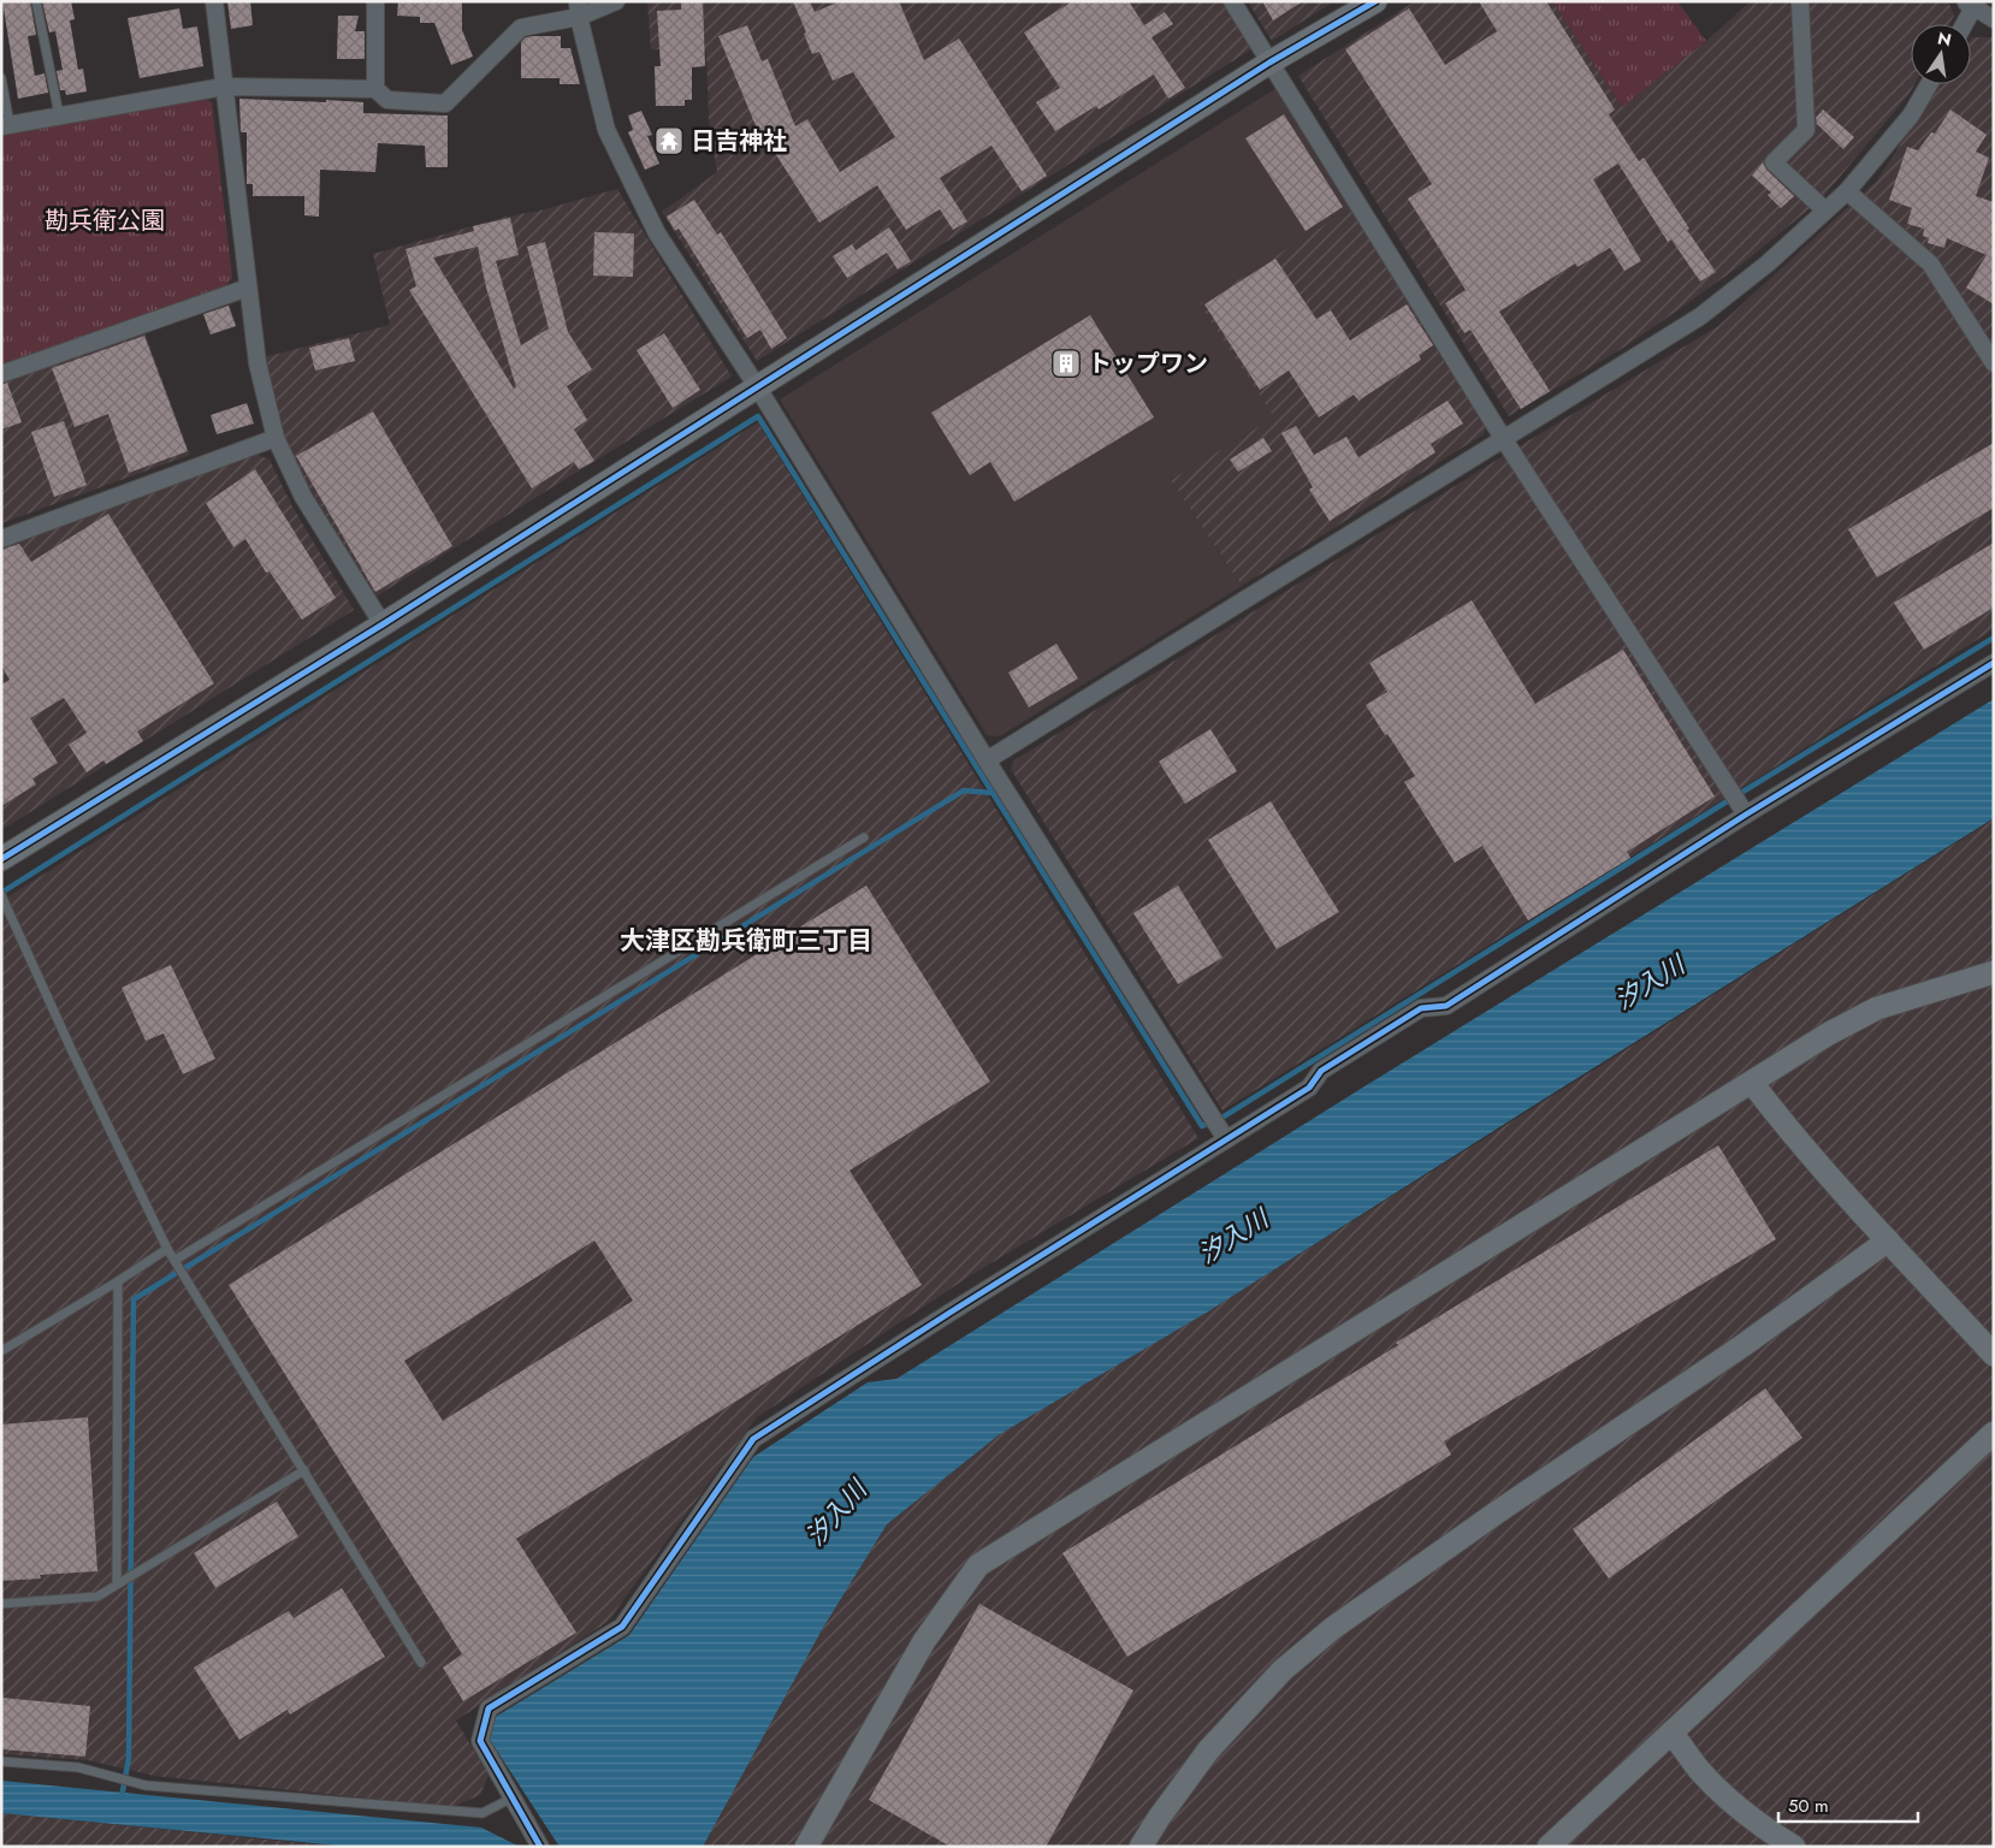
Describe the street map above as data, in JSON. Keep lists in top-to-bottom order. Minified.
{"districts":["大津区勘兵衛町三丁目"],"water":["汐入川"],"parks":["勘兵衛公園"],"places":{"temple":["日吉神社"],"building":["トップワン"]},"scale_bar":"50 m","north":"top"}
